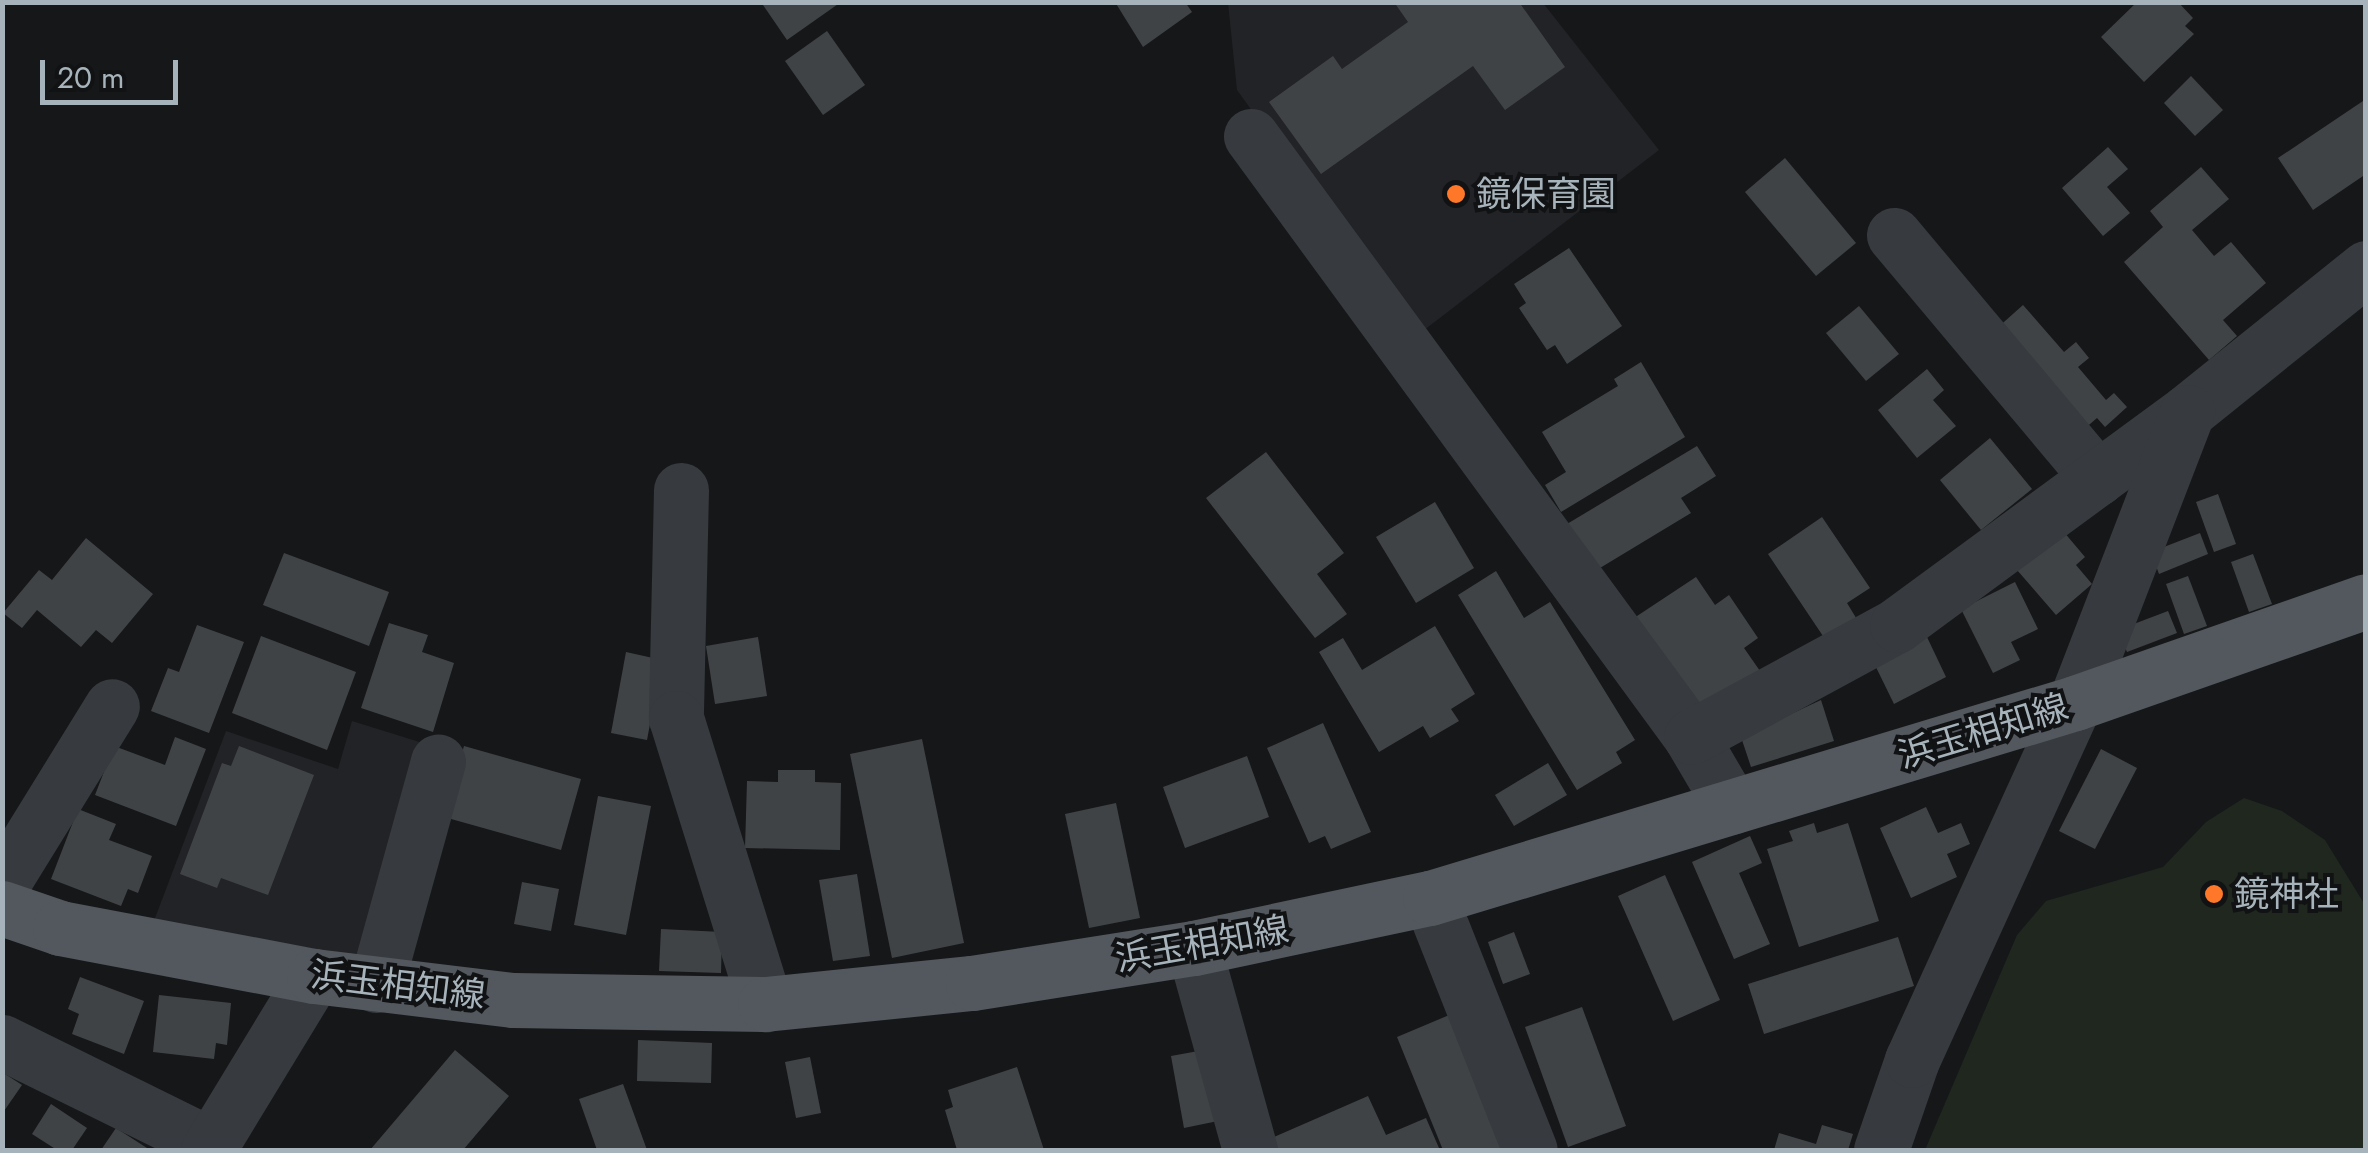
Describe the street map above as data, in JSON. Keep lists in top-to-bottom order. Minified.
{"streets":{"main road":["浜玉相知線"]},"places":["鏡保育園","鏡神社"],"scale_bar":"20 m"}
